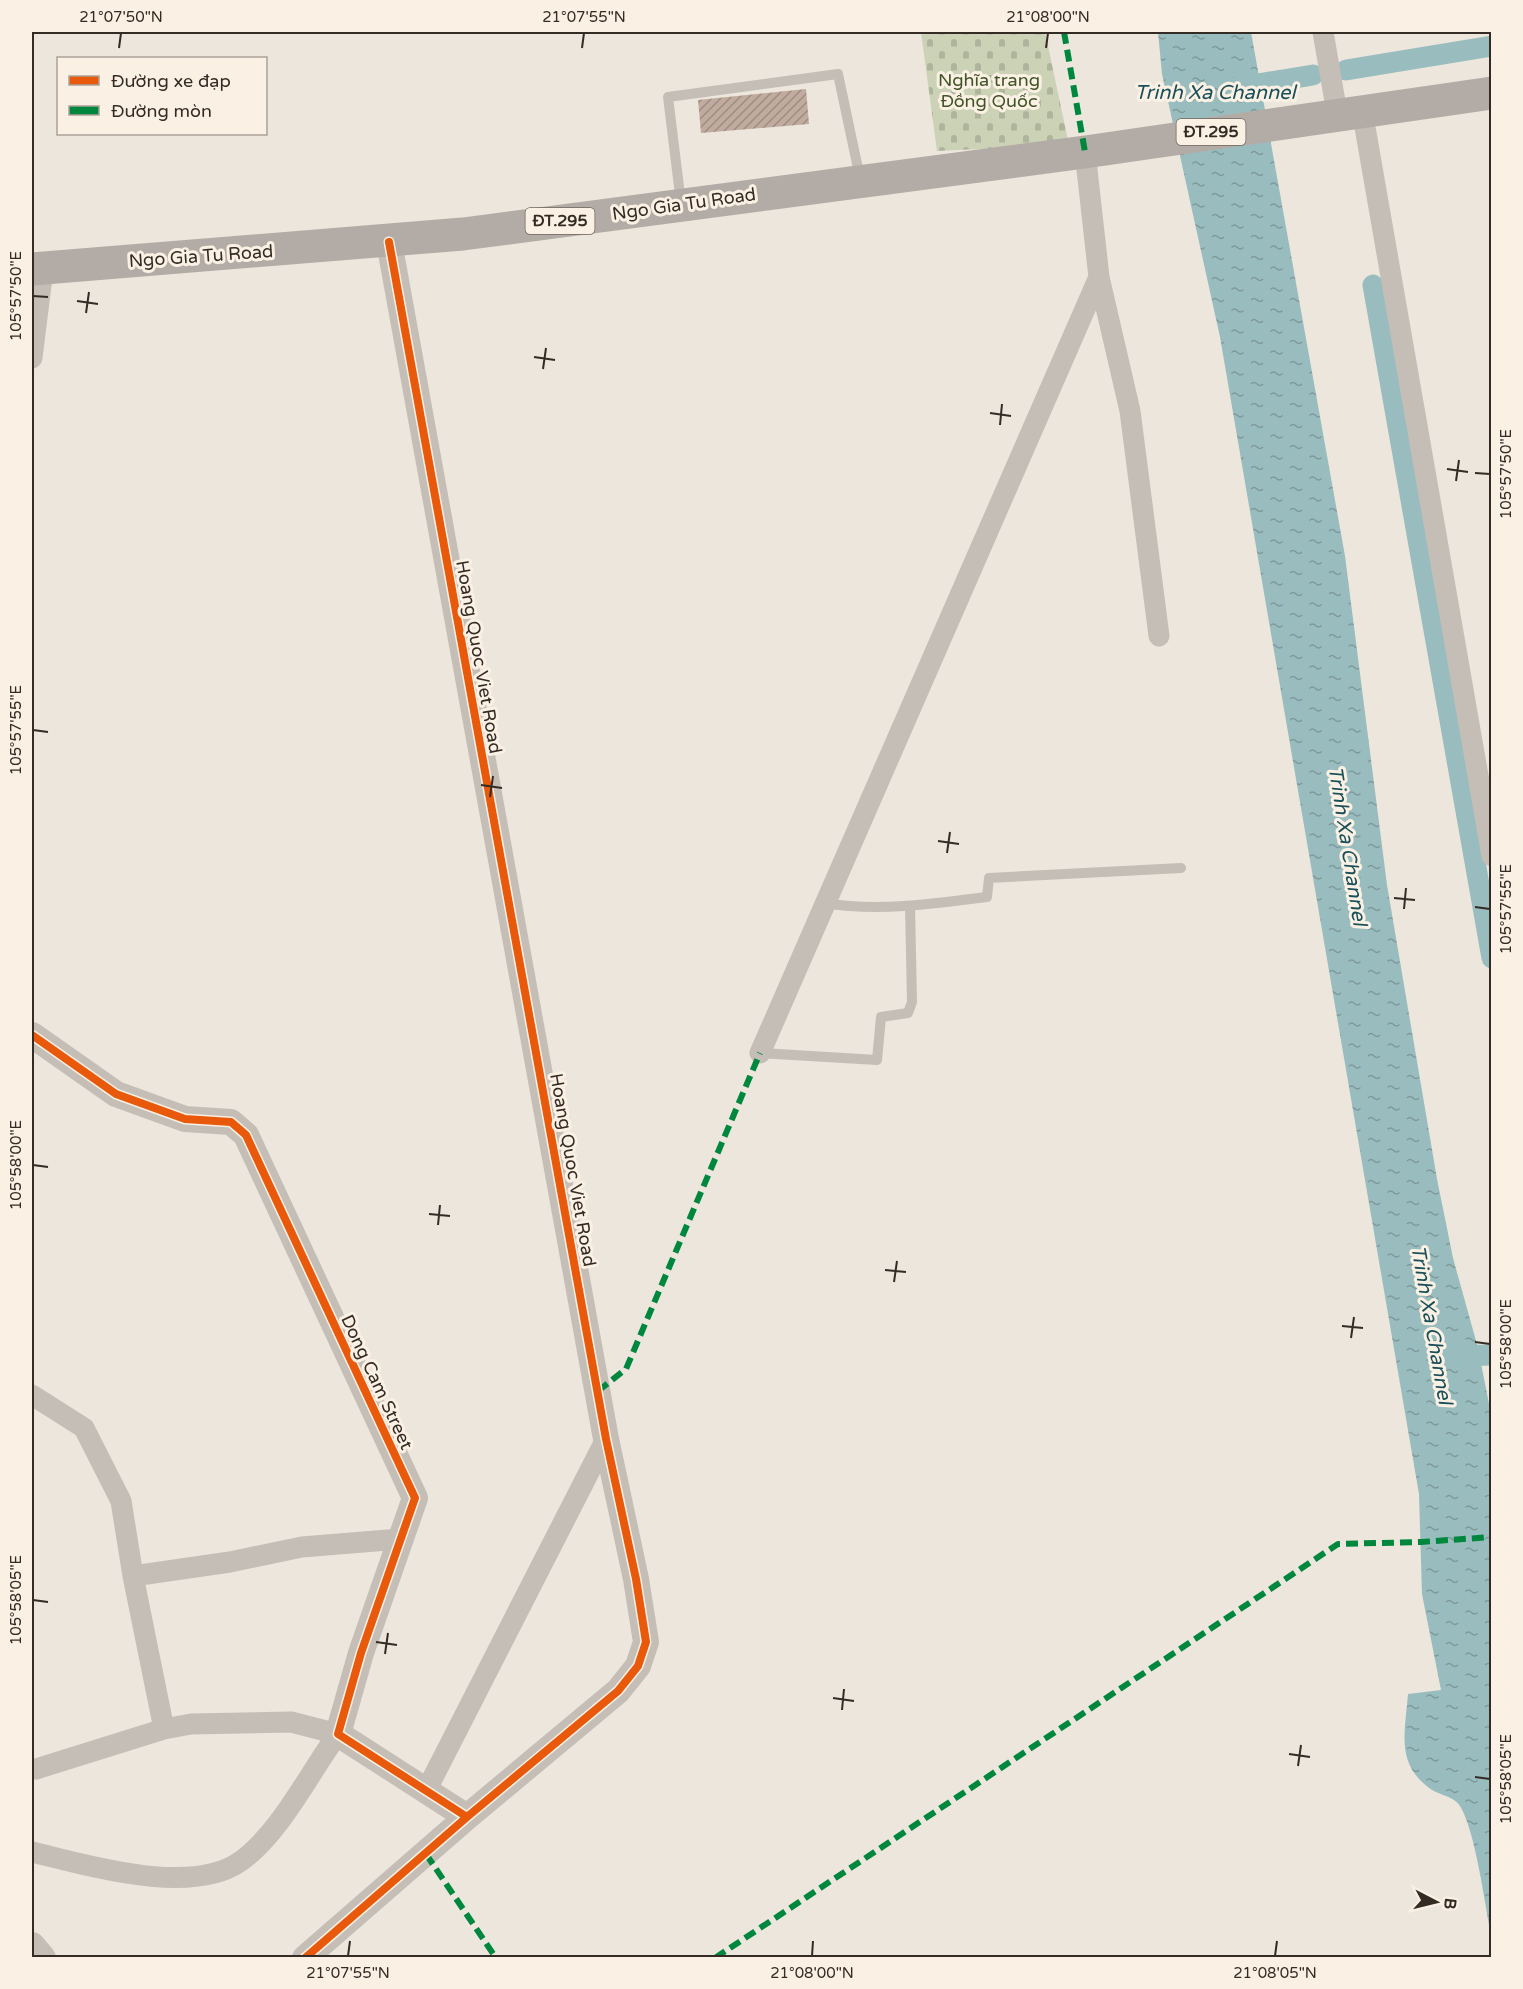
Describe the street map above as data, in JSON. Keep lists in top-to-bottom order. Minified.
{"streets":{"main road":["ĐT.295","Ngo Gia Tu Road"],"street":["Hoang Quoc Viet Road","Dong Cam Street"]},"crossings":[["ĐT.295","Ngo Gia Tu Road"],["Ngo Gia Tu Road","Hoang Quoc Viet Road"]],"water":["Trinh Xa Channel"],"parks":["Nghĩa trang Đồng Quốc"],"legend":["Đường xe đạp","Đường mòn"],"north":"right","coordinates":["21°07'50\"N","21°07'55\"N","21°08'00\"N","105°57'50\"E","105°57'55\"E","105°58'00\"E","105°58'05\"E","21°08'05\"N"]}
